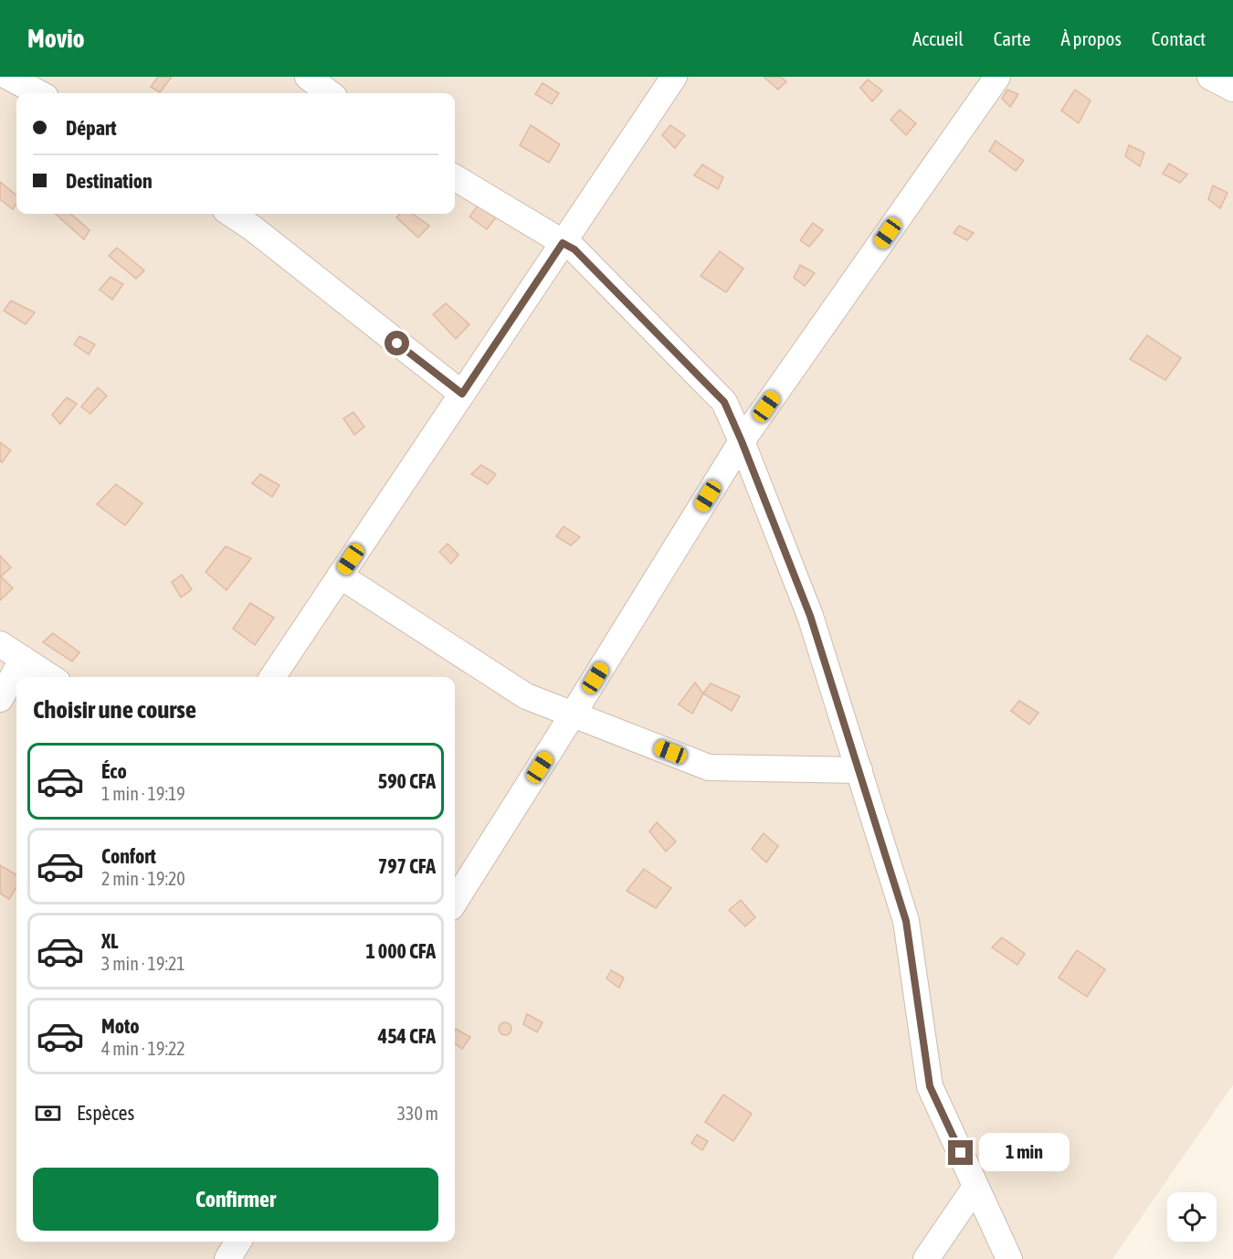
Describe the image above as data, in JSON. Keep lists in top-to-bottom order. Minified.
{"page":{"header":"Movio","nav":["Accueil","Carte","À propos","Contact"],"banner":["Départ","Destination"],"heading":"Choisir une course","list":[{"name":"Éco","note":"1 min · 19:19","value":"590 CFA"},{"name":"Confort","note":"2 min · 19:20","value":"797 CFA"},{"name":"XL","note":"3 min · 19:21","value":"1 000 CFA"},{"name":"Moto","note":"4 min · 19:22","value":"454 CFA"}],"pay":["Espèces","330 m"],"bubble":"1 min","buttons":"Confirmer"}}
